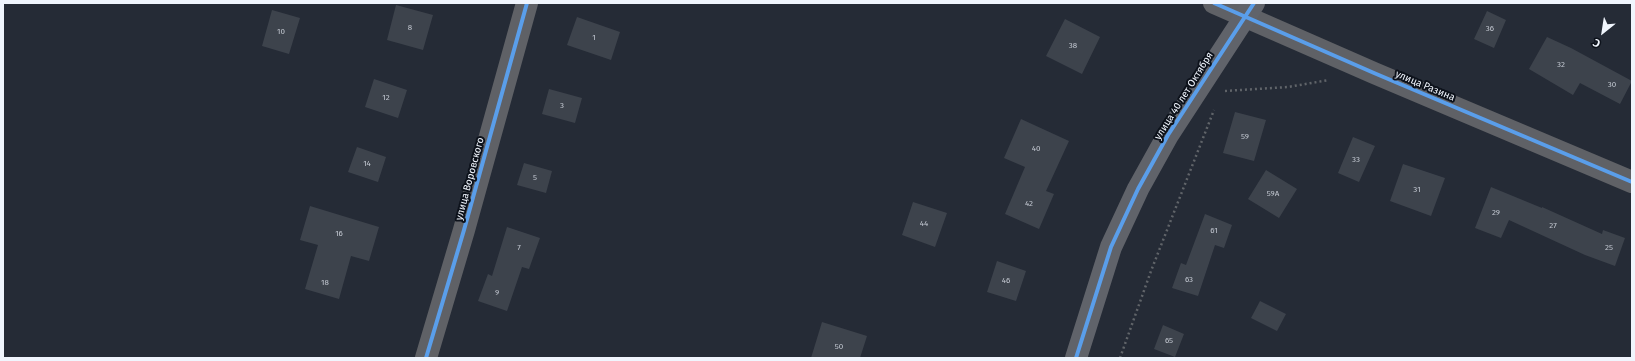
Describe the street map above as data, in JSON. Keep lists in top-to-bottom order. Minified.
{"streets":{"street":["улица Разина","улица 40 лет Октября","улица Воровского"]},"crossings":[["улица Разина","улица 40 лет Октября"]],"house_numbers":["8","36","10","1","38","32","30","12","3","59","40","33","14","5","31","59А","42","29","44","27","61","16","7","25","63","46","18","9","65","50"],"north":"bottom left"}
